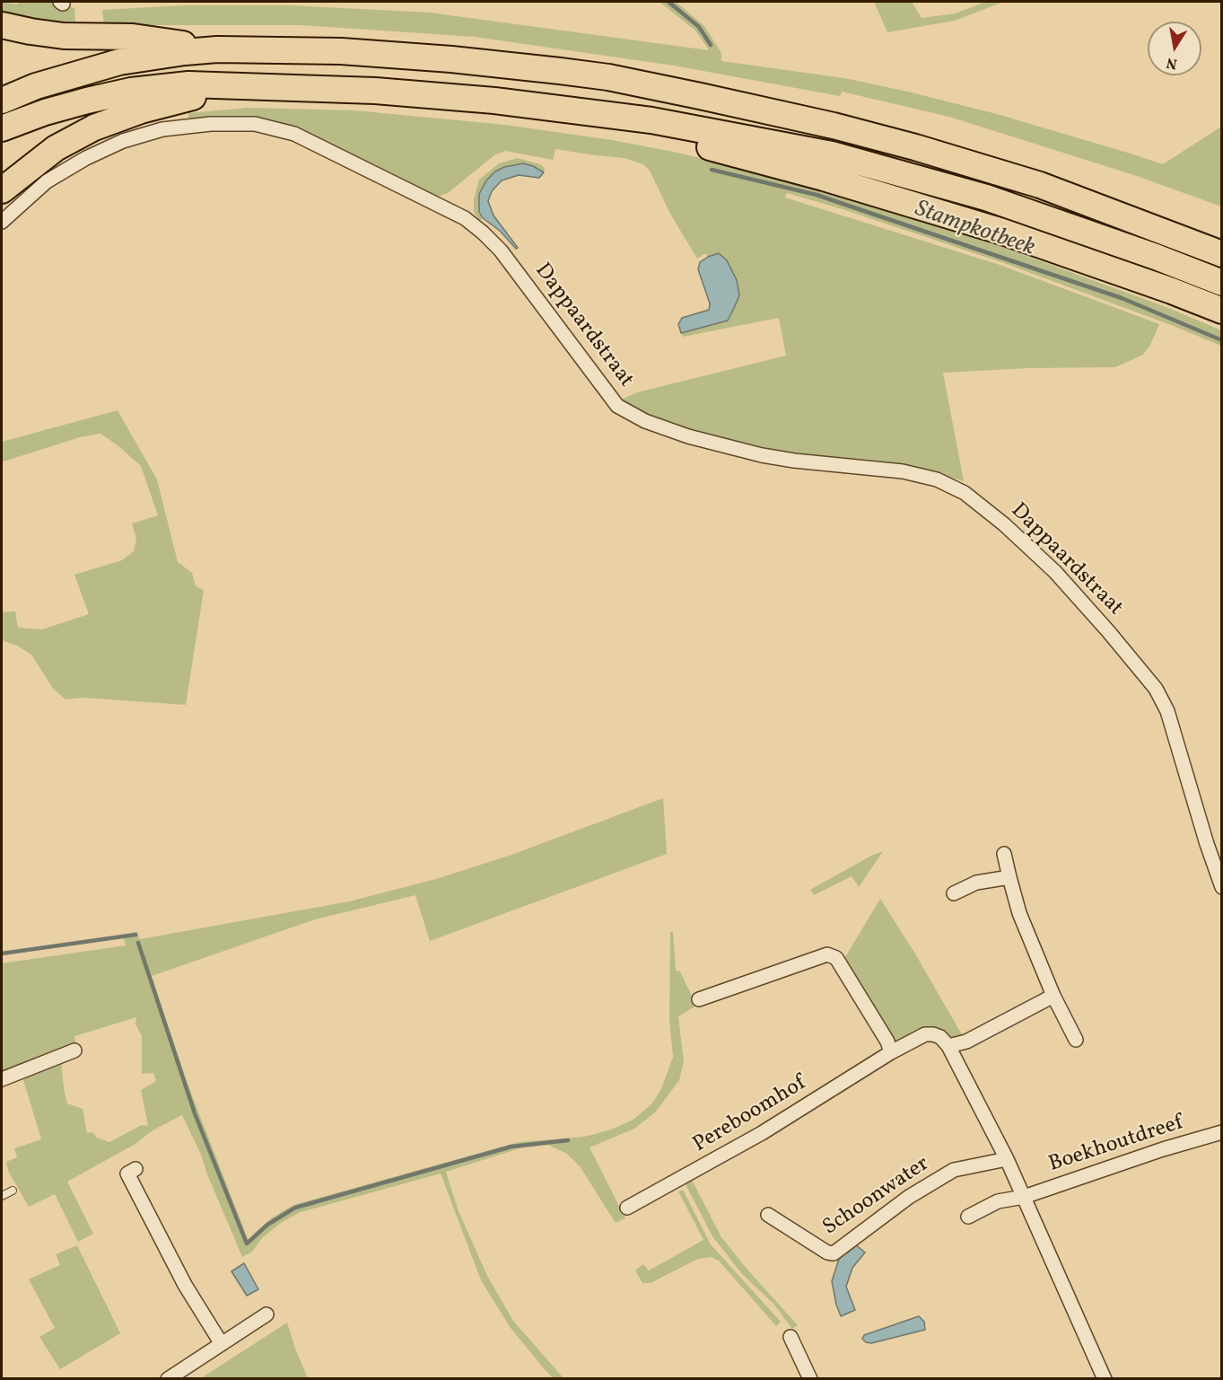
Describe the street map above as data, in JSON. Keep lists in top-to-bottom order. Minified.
{"streets":{"street":["Dappaardstraat","Pereboomhof","Boekhoutdreef","Schoonwater"]},"water":["Stampkotbeek"],"north":"bottom"}
